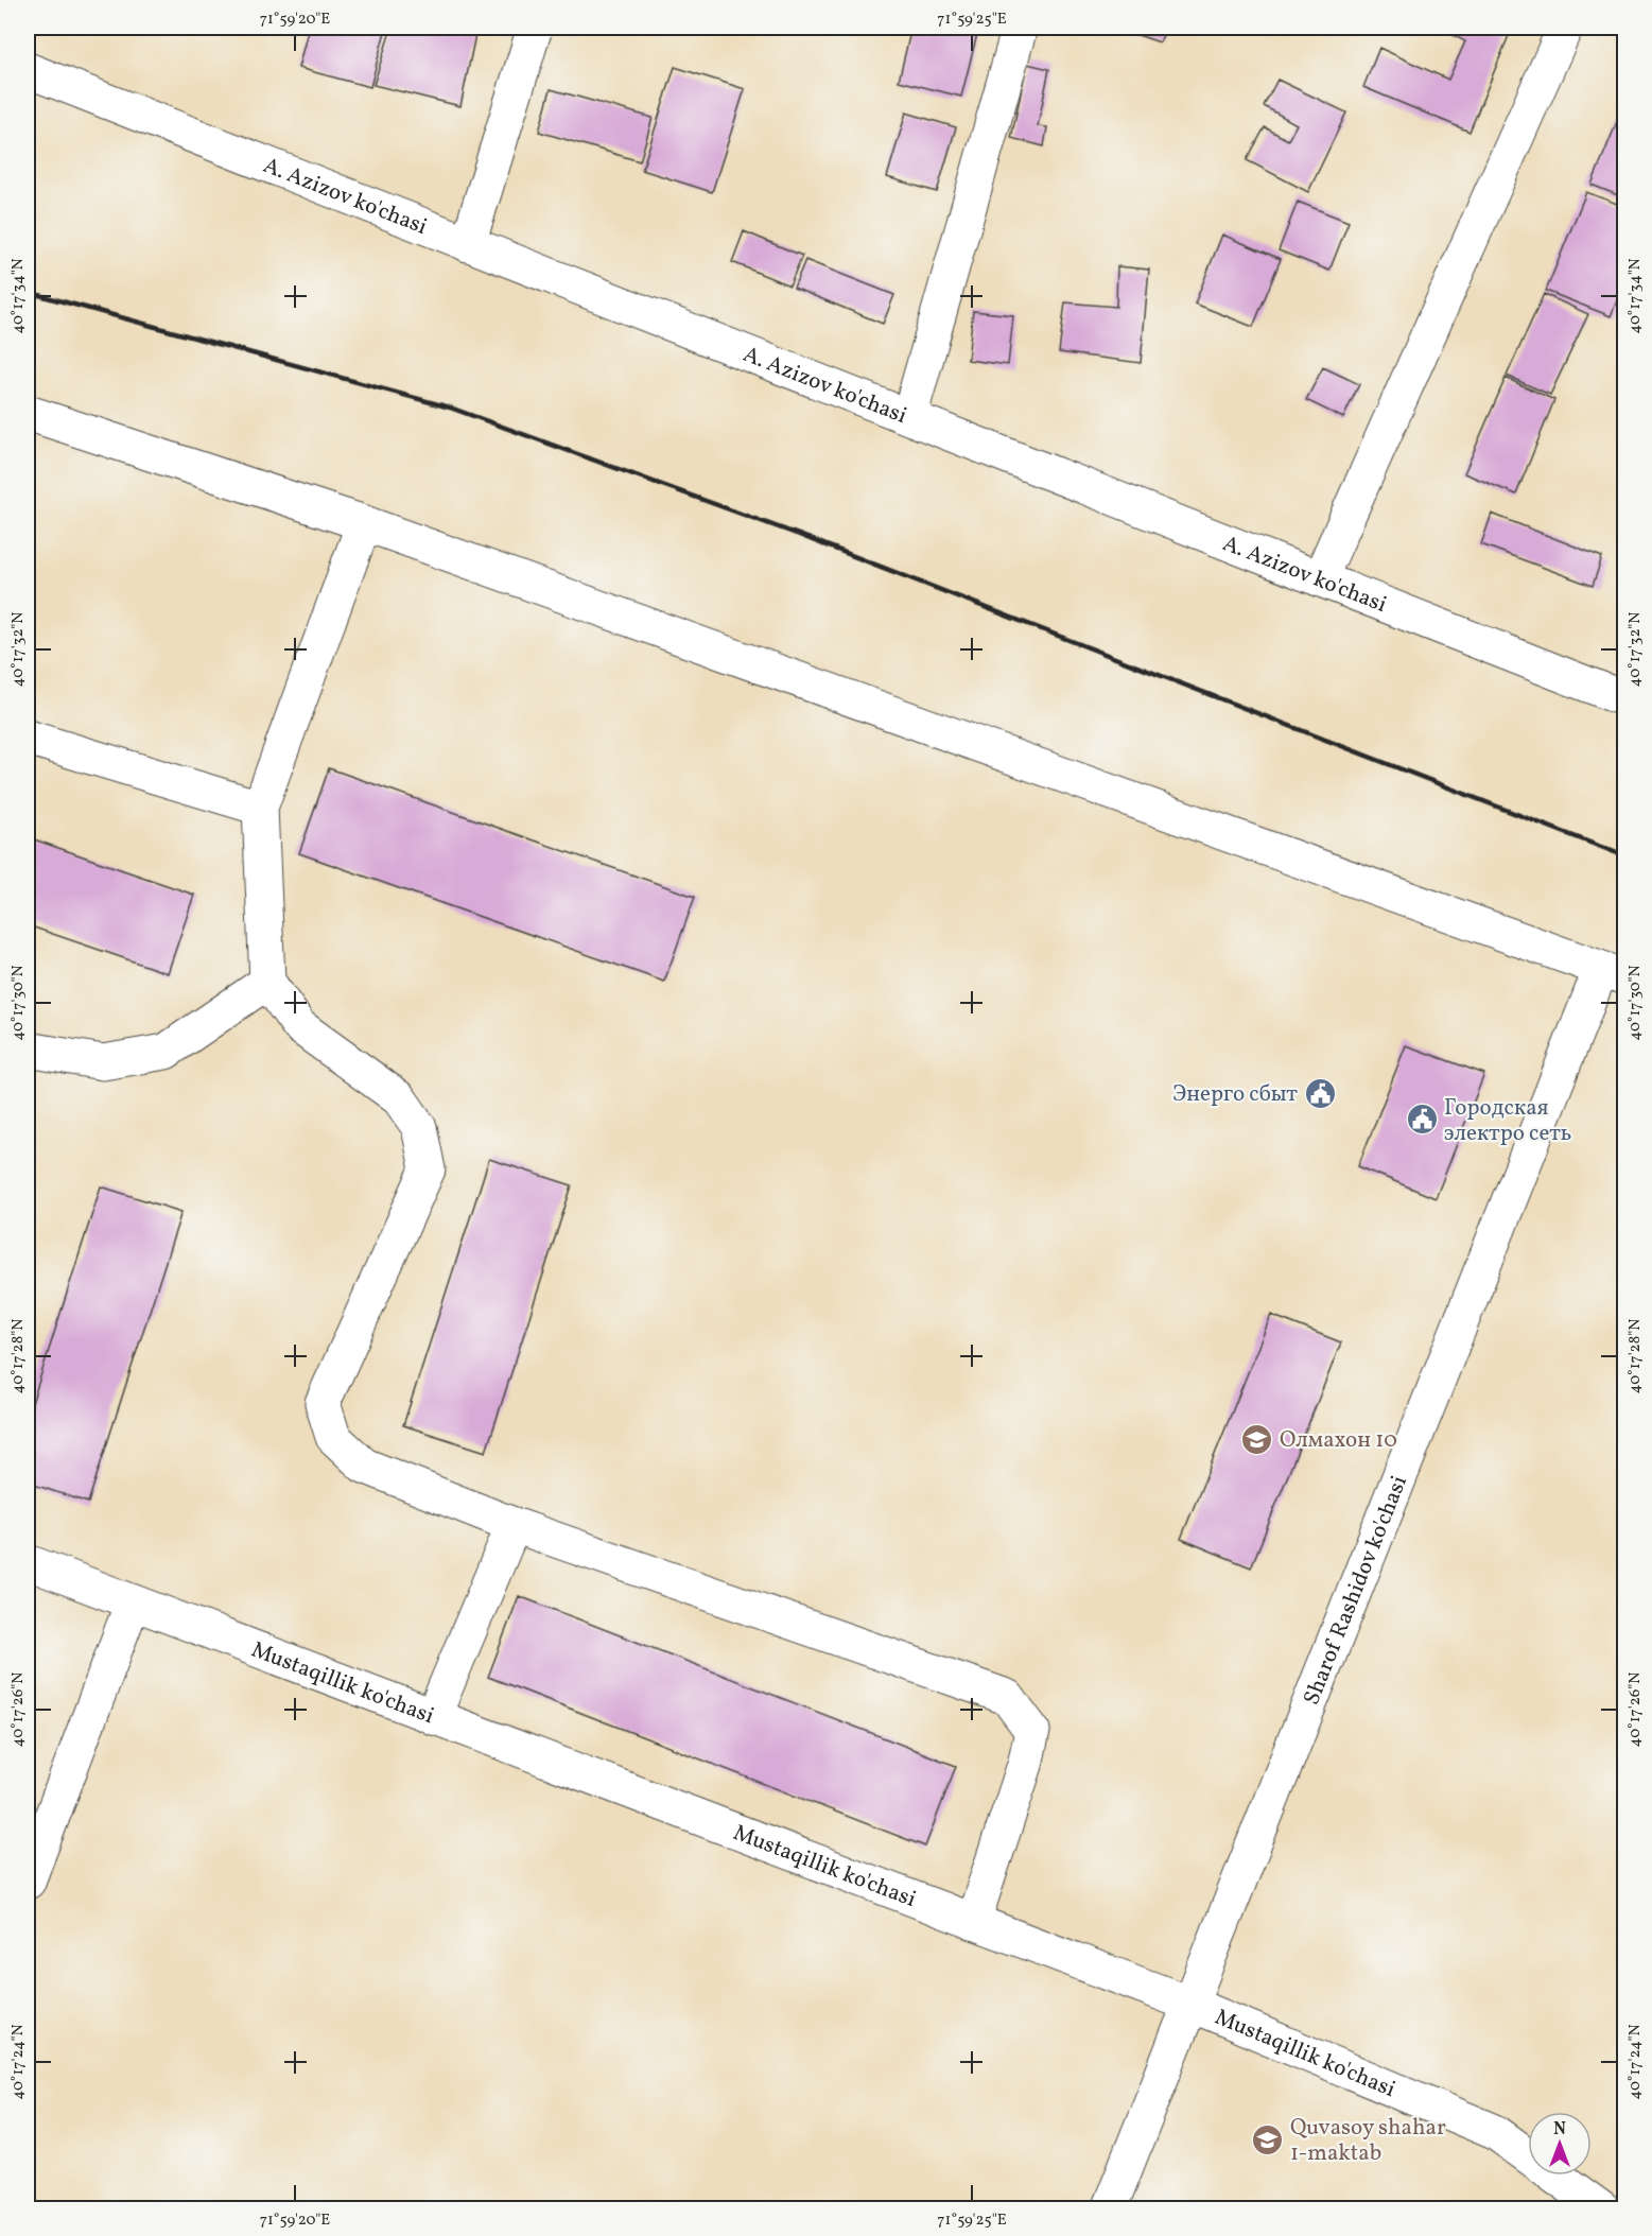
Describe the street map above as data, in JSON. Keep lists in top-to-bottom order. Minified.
{"streets":{"street":["A. Azizov ko'chasi","Sharof Rashidov ko'chasi","Mustaqillik ko'chasi"]},"crossings":[["Sharof Rashidov ko'chasi","Mustaqillik ko'chasi"]],"places":{"public building":["Энерго сбыт","Городская электро сеть"],"school or university":["Олмахон 10","Quvasoy shahar 1-maktab"]},"north":"top","coordinates":["71°59'20\"E","71°59'25\"E","40°17'34\"N","40°17'32\"N","40°17'30\"N","40°17'28\"N","40°17'26\"N","40°17'24\"N"]}
